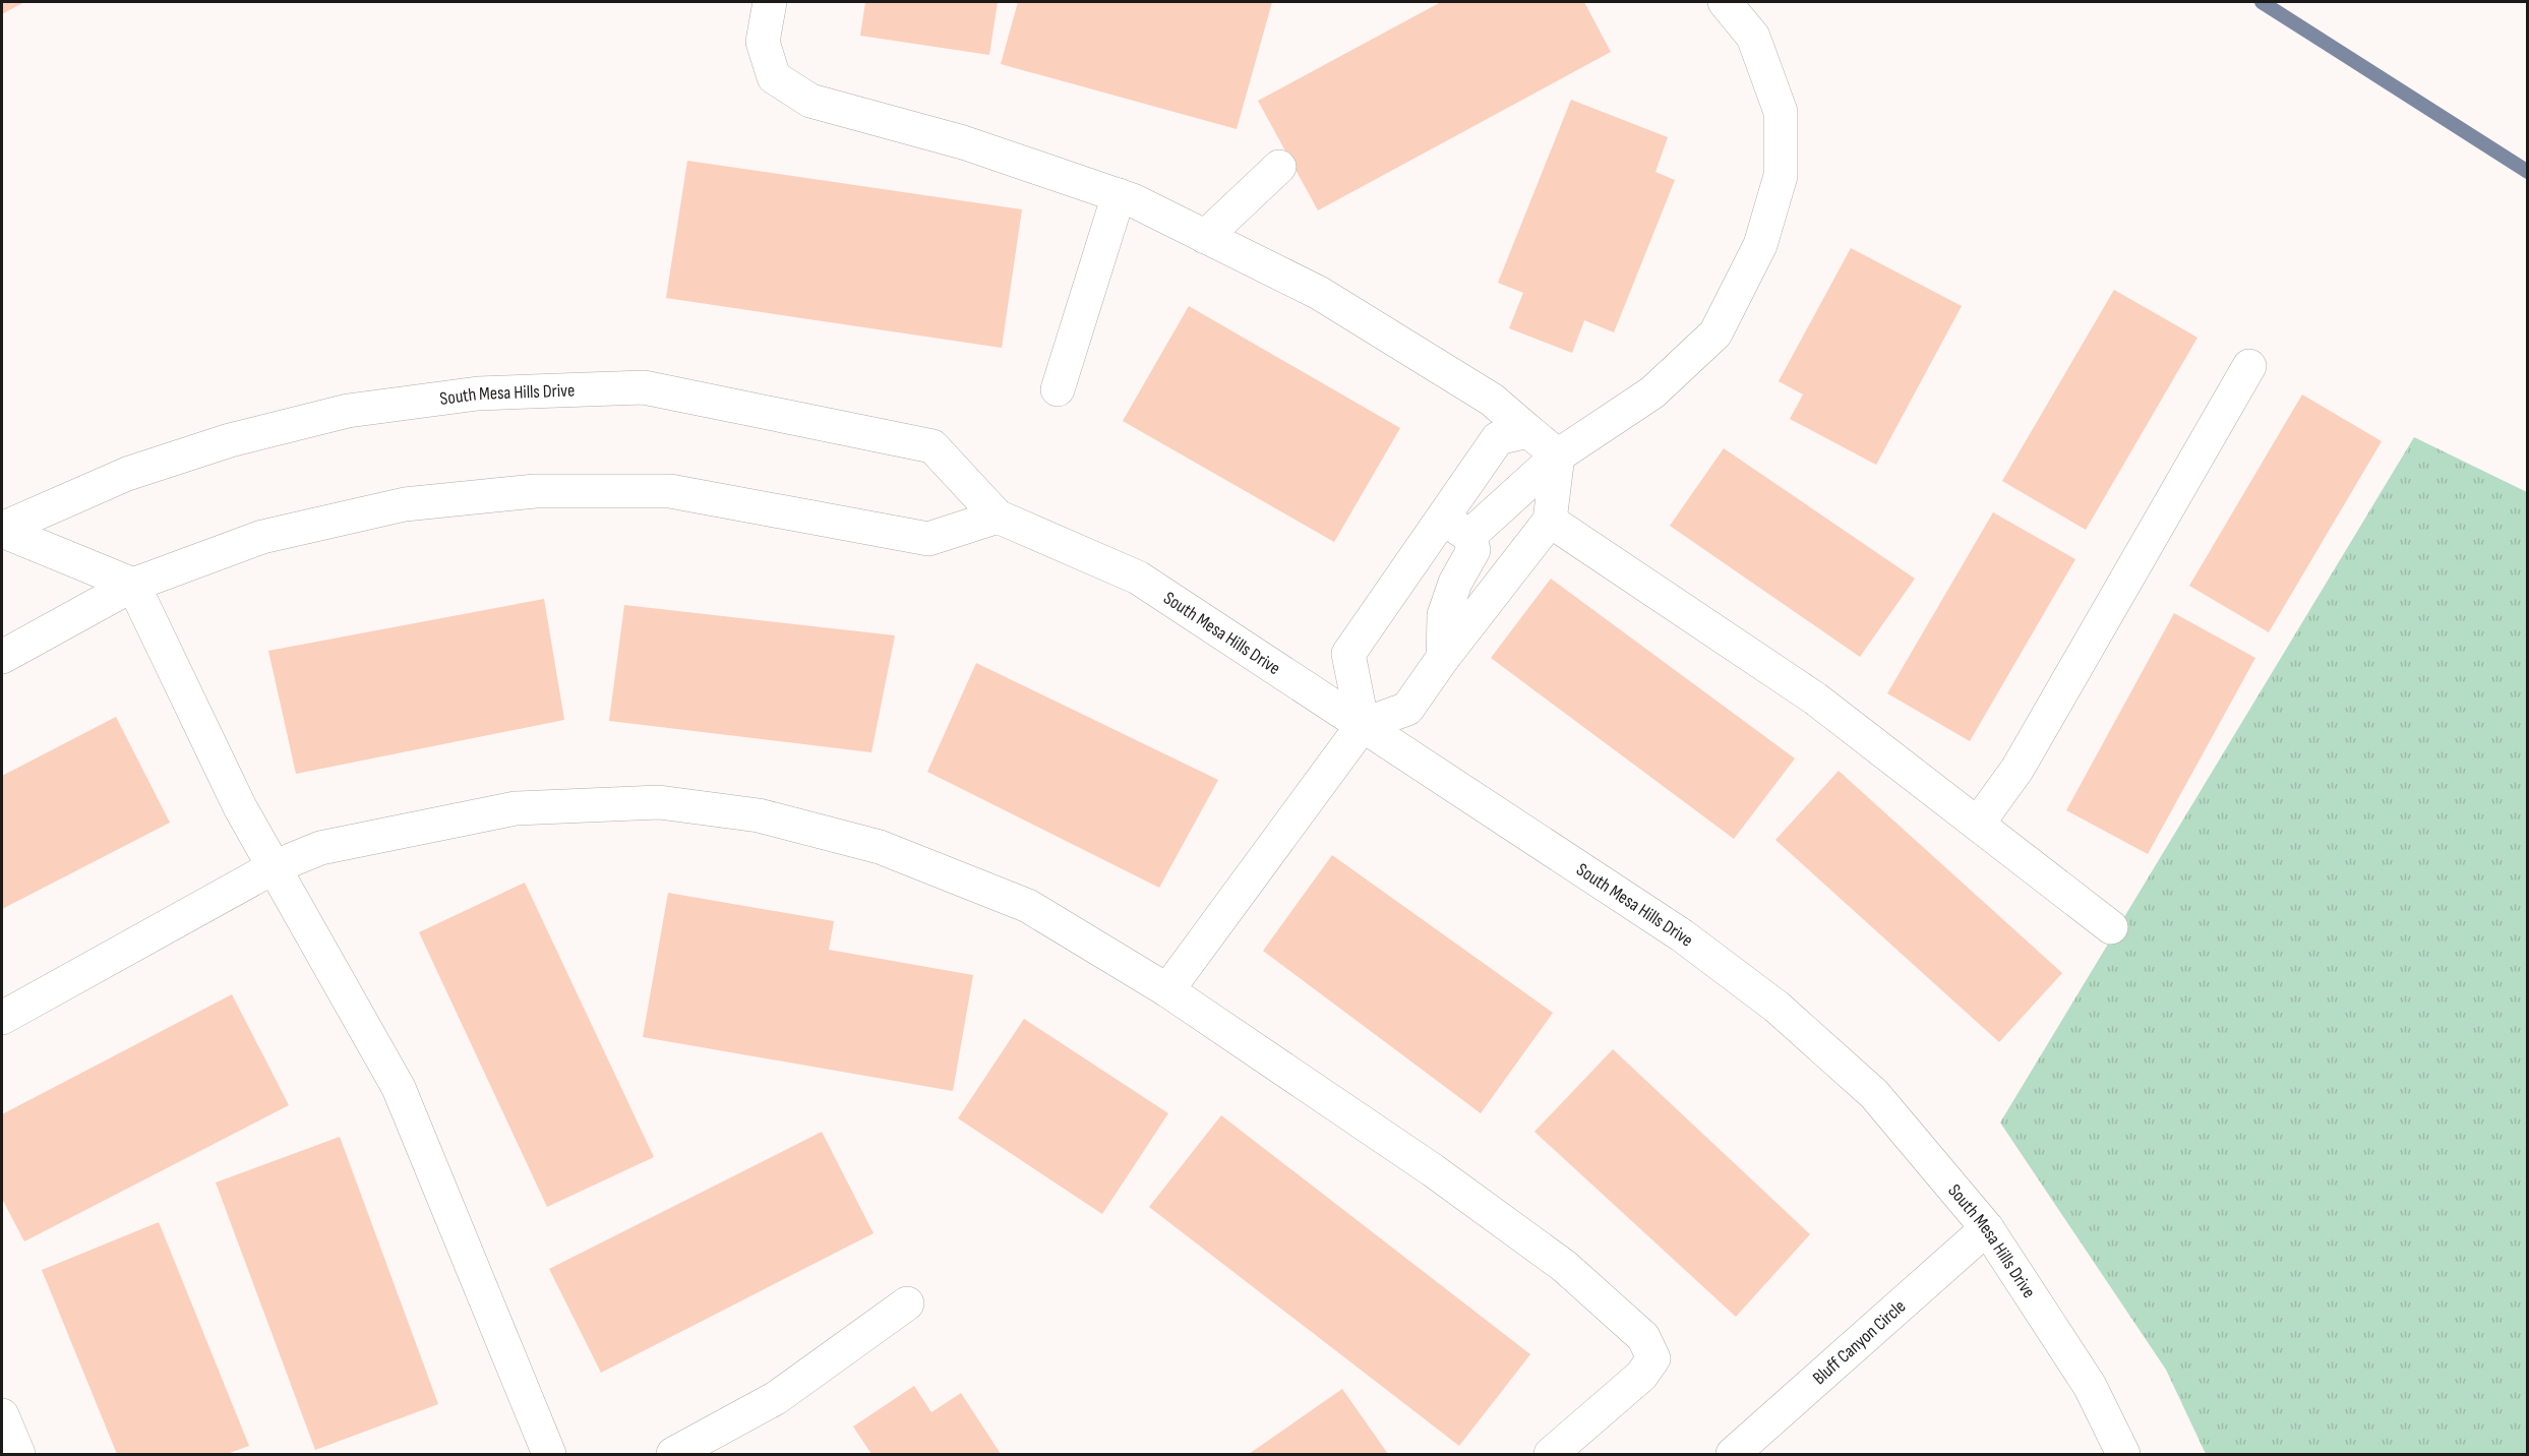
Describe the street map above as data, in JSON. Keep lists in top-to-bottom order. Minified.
{"streets":{"street":["South Mesa Hills Drive","Bluff Canyon Circle"]},"crossings":[["South Mesa Hills Drive","Bluff Canyon Circle"]]}
